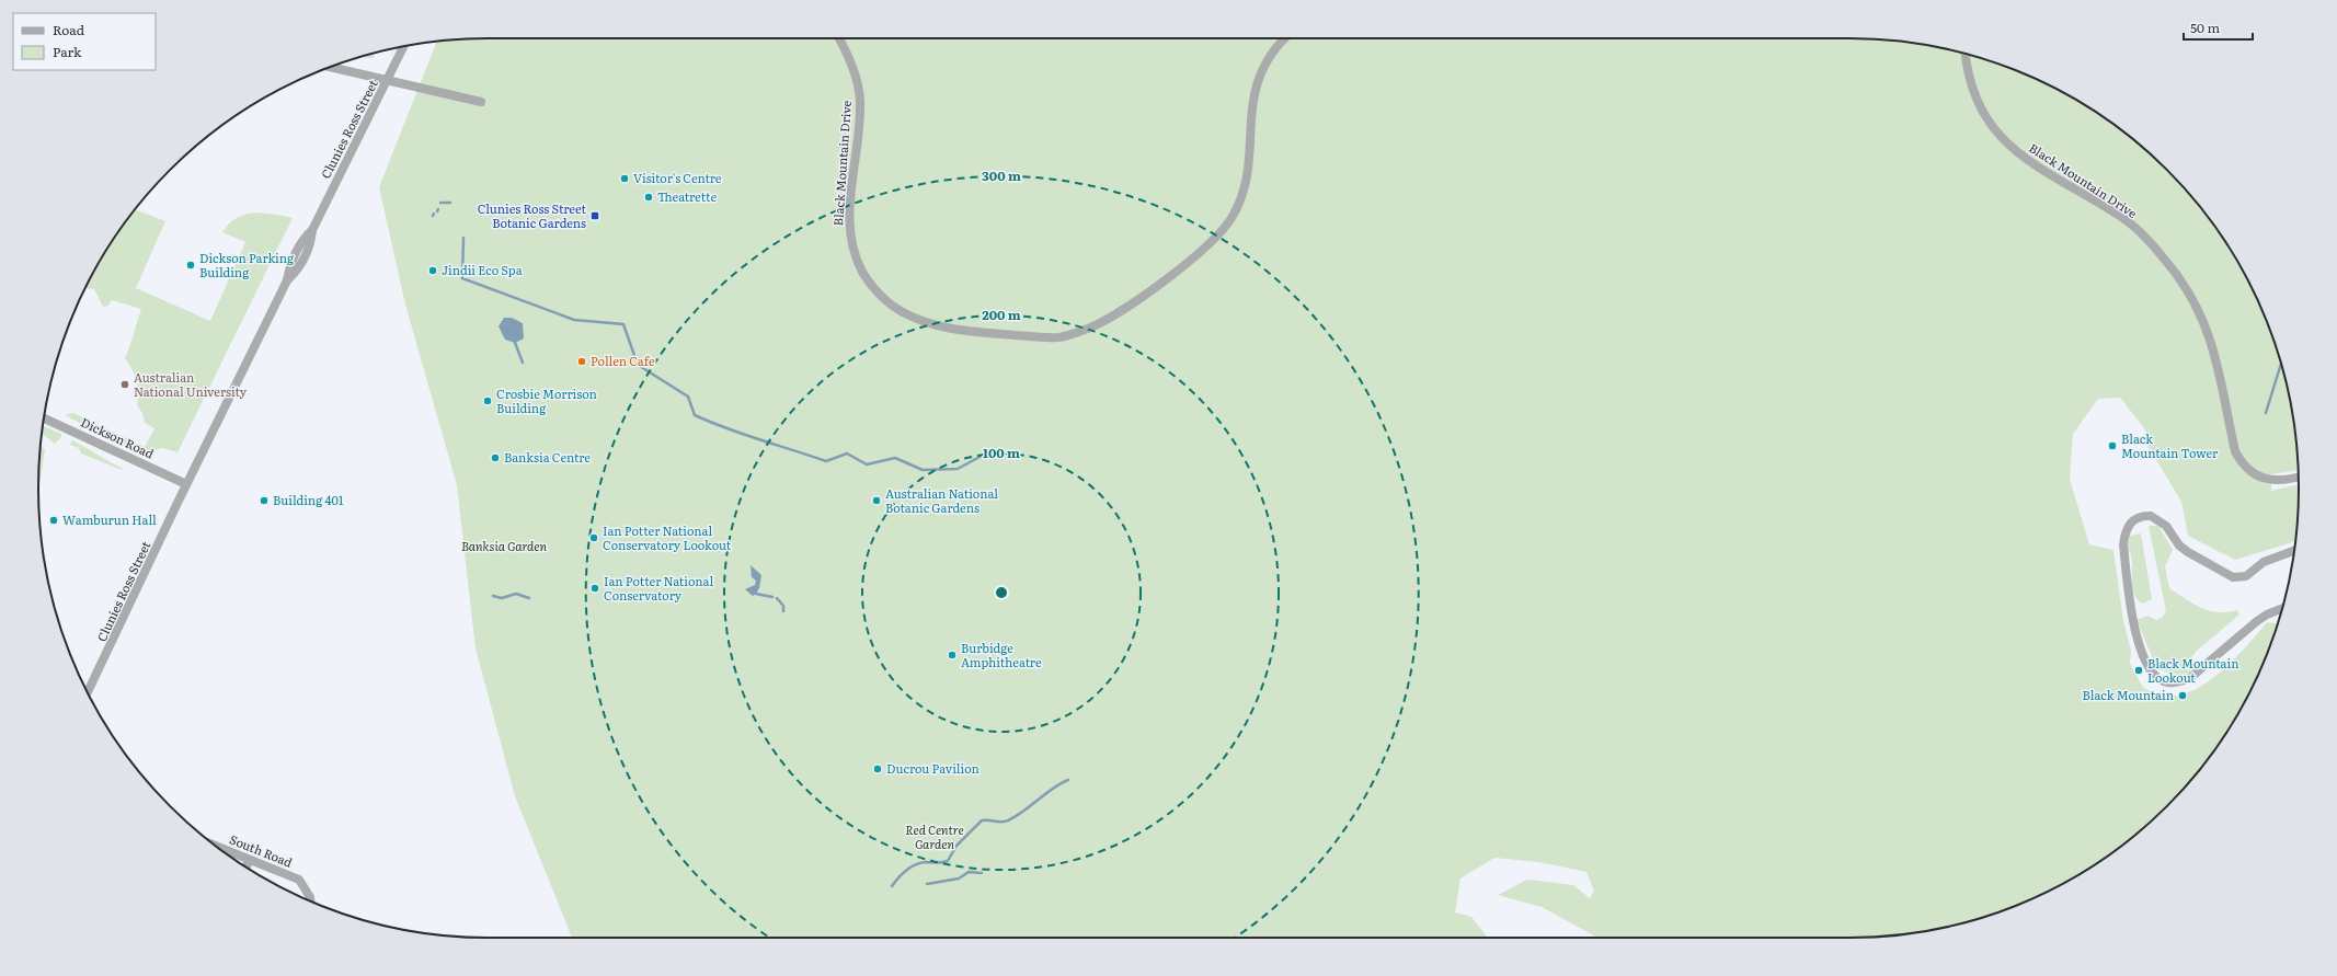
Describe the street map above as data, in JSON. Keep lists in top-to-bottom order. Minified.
{"streets":{"street":["Clunies Ross Street","Black Mountain Drive","Dickson Road","South Road"]},"crossings":[["Clunies Ross Street","Dickson Road"]],"parks":["Banksia Garden","Red Centre Garden"],"places":{"other":["Visitor's Centre","Theatrette","Dickson Parking Building","Jindii Eco Spa","Pollen Cafe","Australian National University","Crosbie Morrison Building","Black Mountain Tower","Banksia Centre","Building 401","Australian National Botanic Gardens","Wamburun Hall","Ian Potter National Conservatory Lookout","Ian Potter National Conservatory","Burbidge Amphitheatre","Black Mountain Lookout","Black Mountain","Ducrou Pavilion"],"transit":["Clunies Ross Street Botanic Gardens"]},"legend":["Road","Park"],"scale_bar":"50 m","rings":["300 m","200 m","100 m"]}
